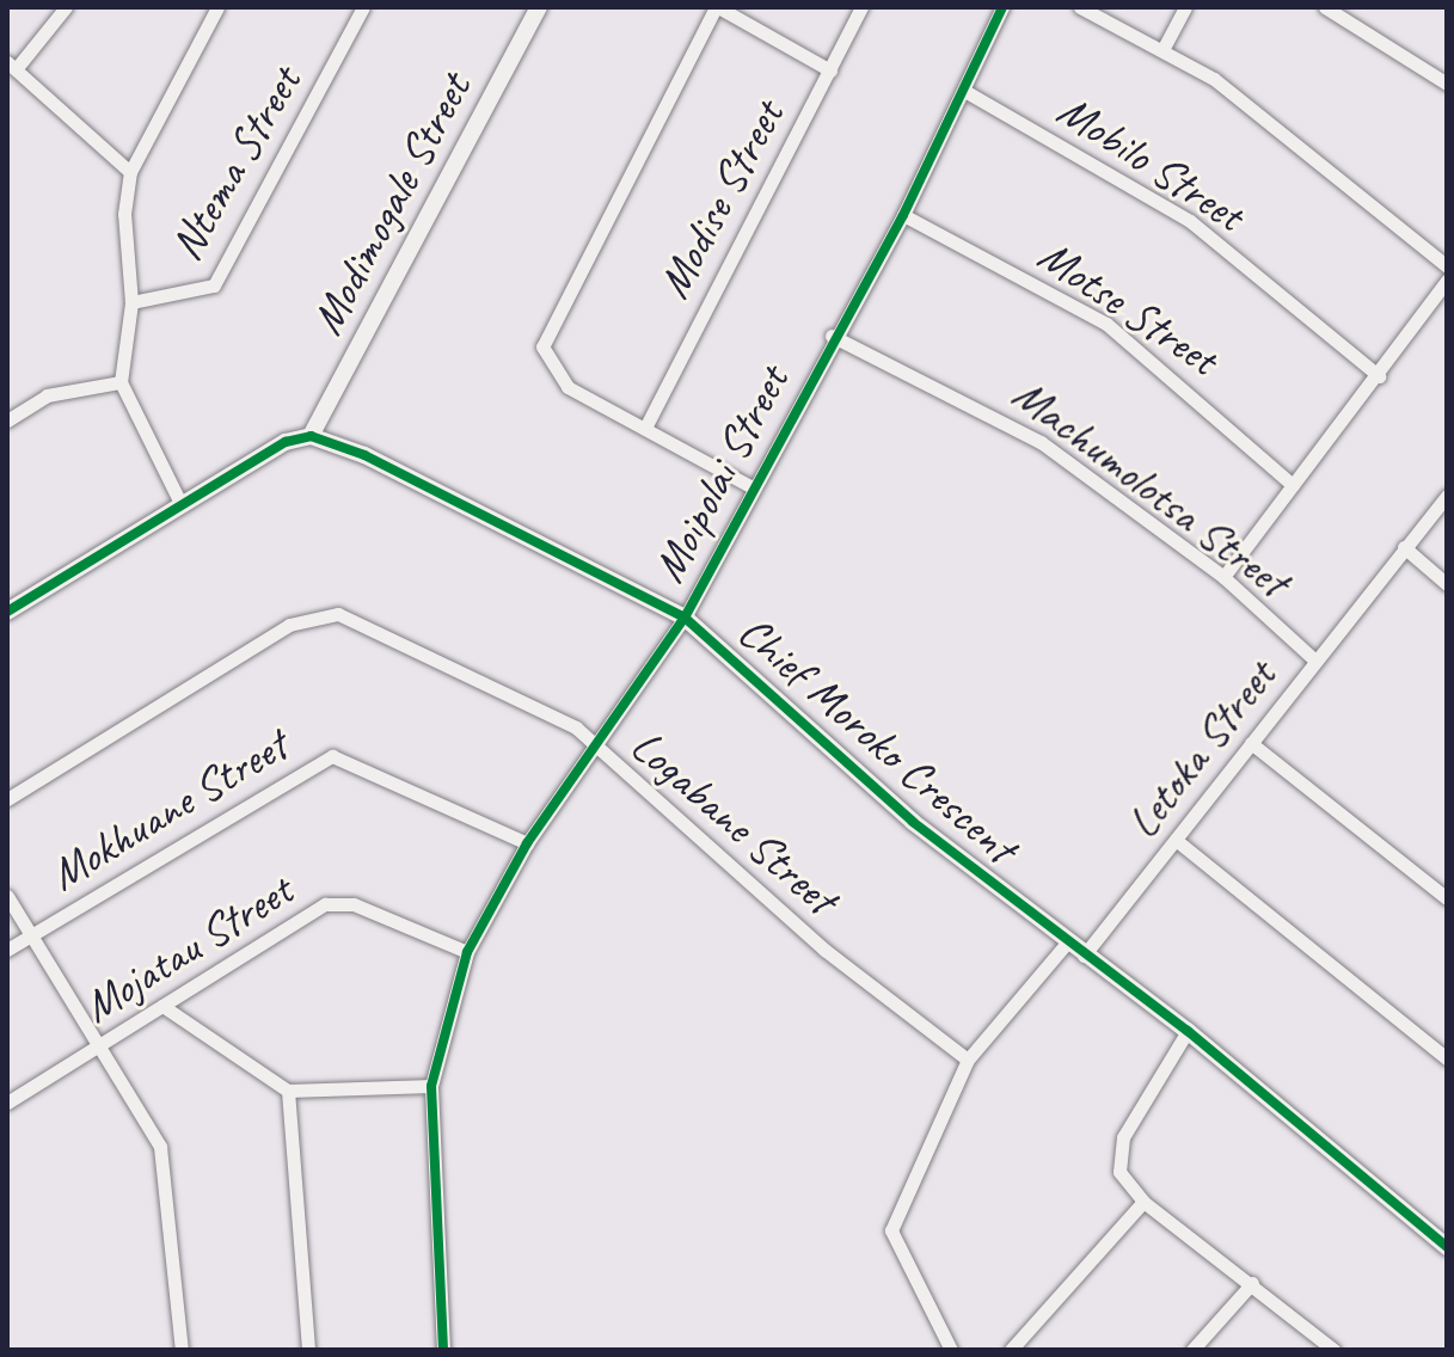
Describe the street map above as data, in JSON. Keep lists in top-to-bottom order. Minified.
{"streets":{"street":["Mobilo Street","Ntema Street","Modise Street","Modimogale Street","Motse Street","Moipolai Street","Machumolotsa Street","Chief Moroko Crescent","Letoka Street","Mokhuane Street","Logabane Street","Mojatau Street"]},"crossings":[["Mobilo Street","Moipolai Street"],["Modimogale Street","Chief Moroko Crescent"],["Motse Street","Moipolai Street"],["Moipolai Street","Machumolotsa Street"],["Moipolai Street","Chief Moroko Crescent"],["Moipolai Street","Mokhuane Street"],["Moipolai Street","Logabane Street"],["Moipolai Street","Mojatau Street"],["Machumolotsa Street","Letoka Street"],["Chief Moroko Crescent","Letoka Street"]]}
